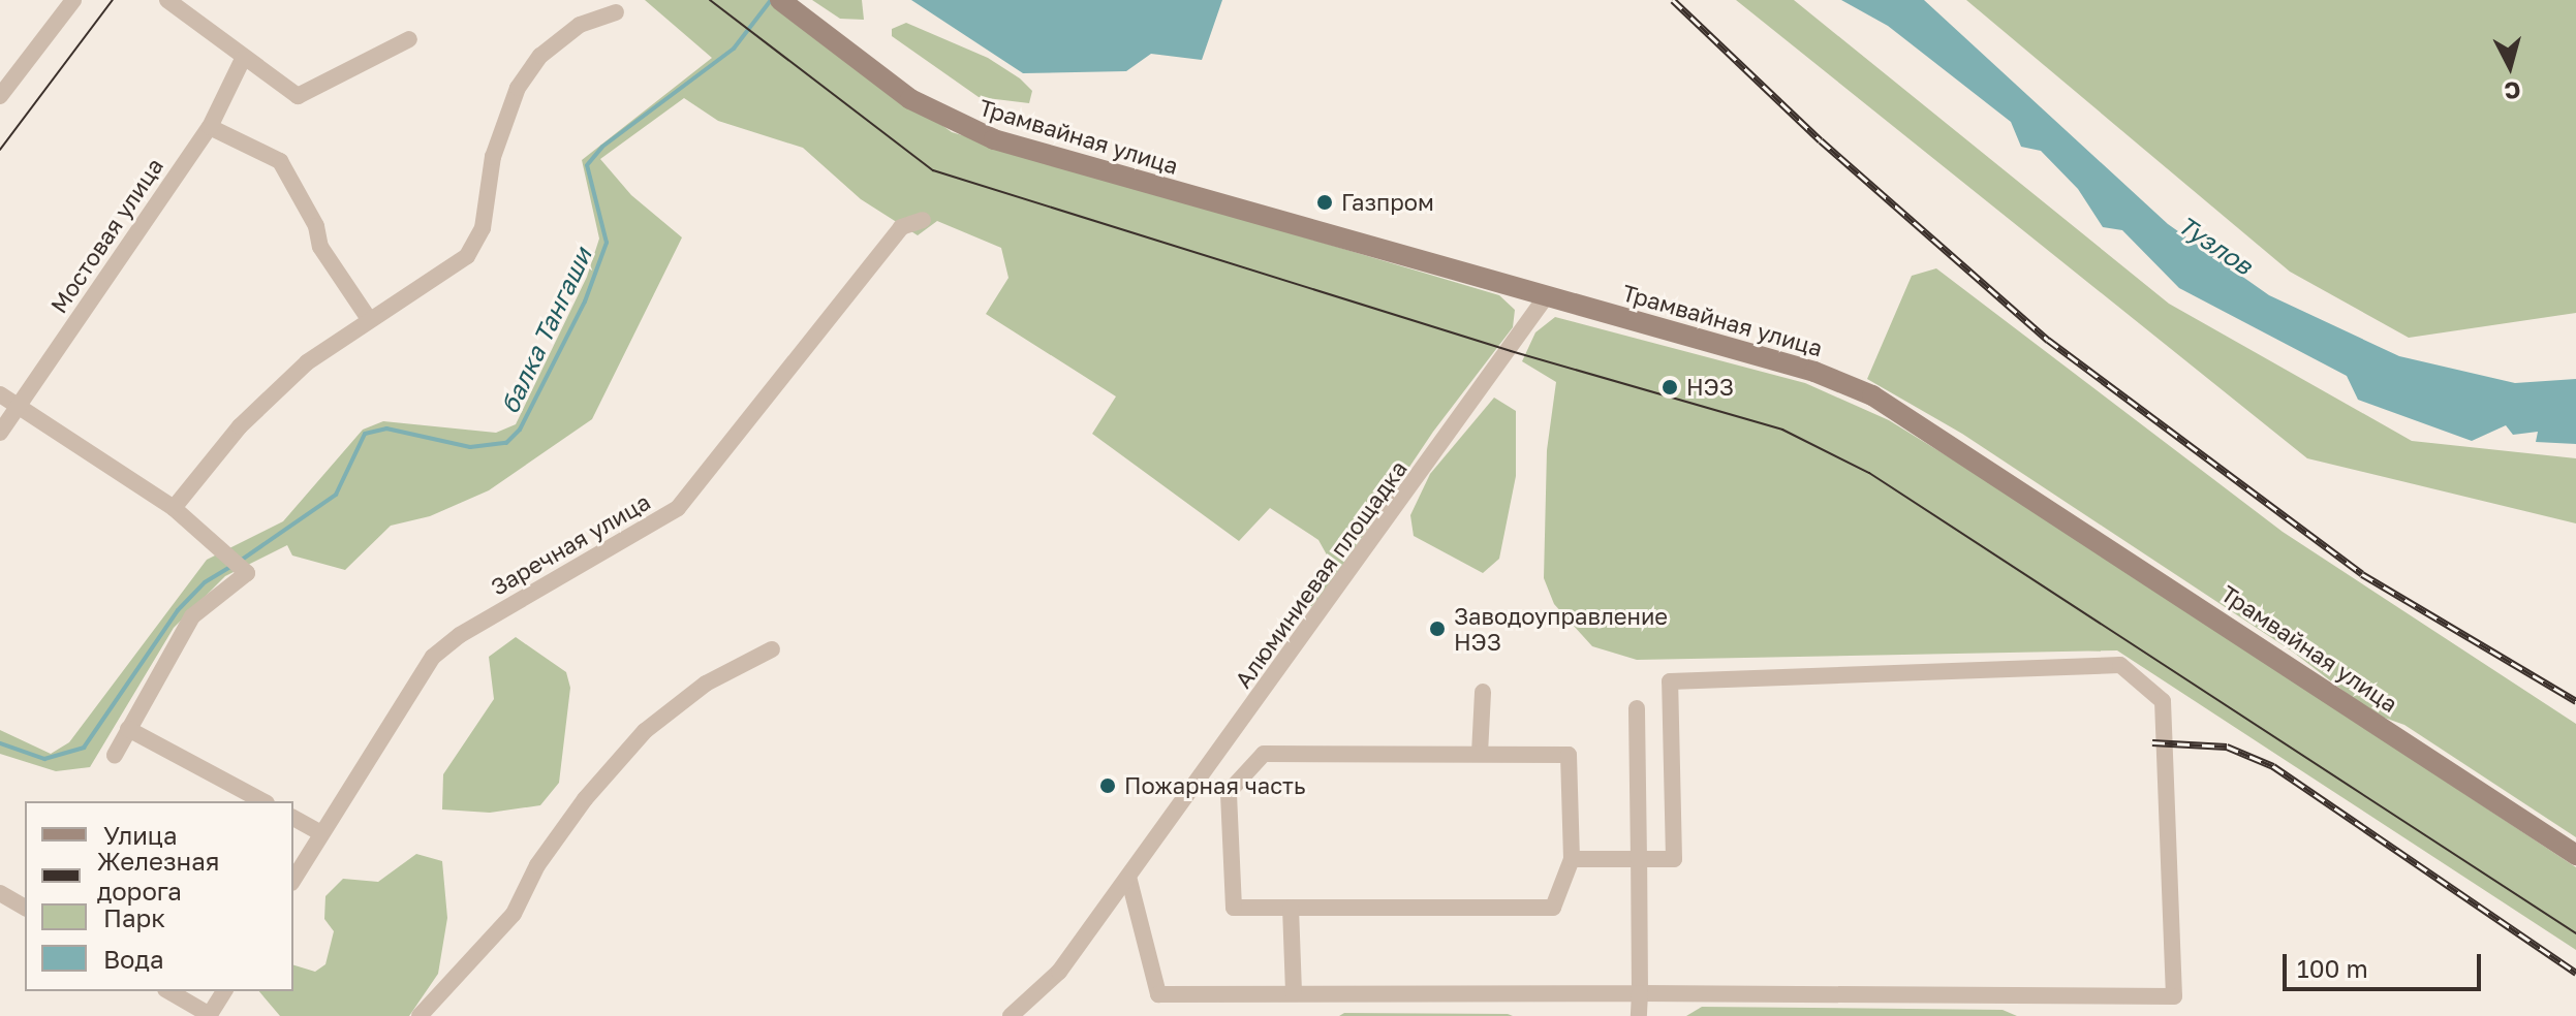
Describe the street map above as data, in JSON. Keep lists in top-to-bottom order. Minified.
{"streets":{"main road":["Трамвайная улица"],"street":["Мостовая улица","Заречная улица","Алюминиевая площадка"]},"crossings":[["Трамвайная улица","Алюминиевая площадка"]],"water":["Тузлов","балка Тангаши"],"places":["Газпром","НЭЗ","Заводоуправление НЭЗ","Пожарная часть"],"legend":["Улица","Железная дорога","Парк","Вода"],"scale_bar":"100 m","north":"bottom"}
